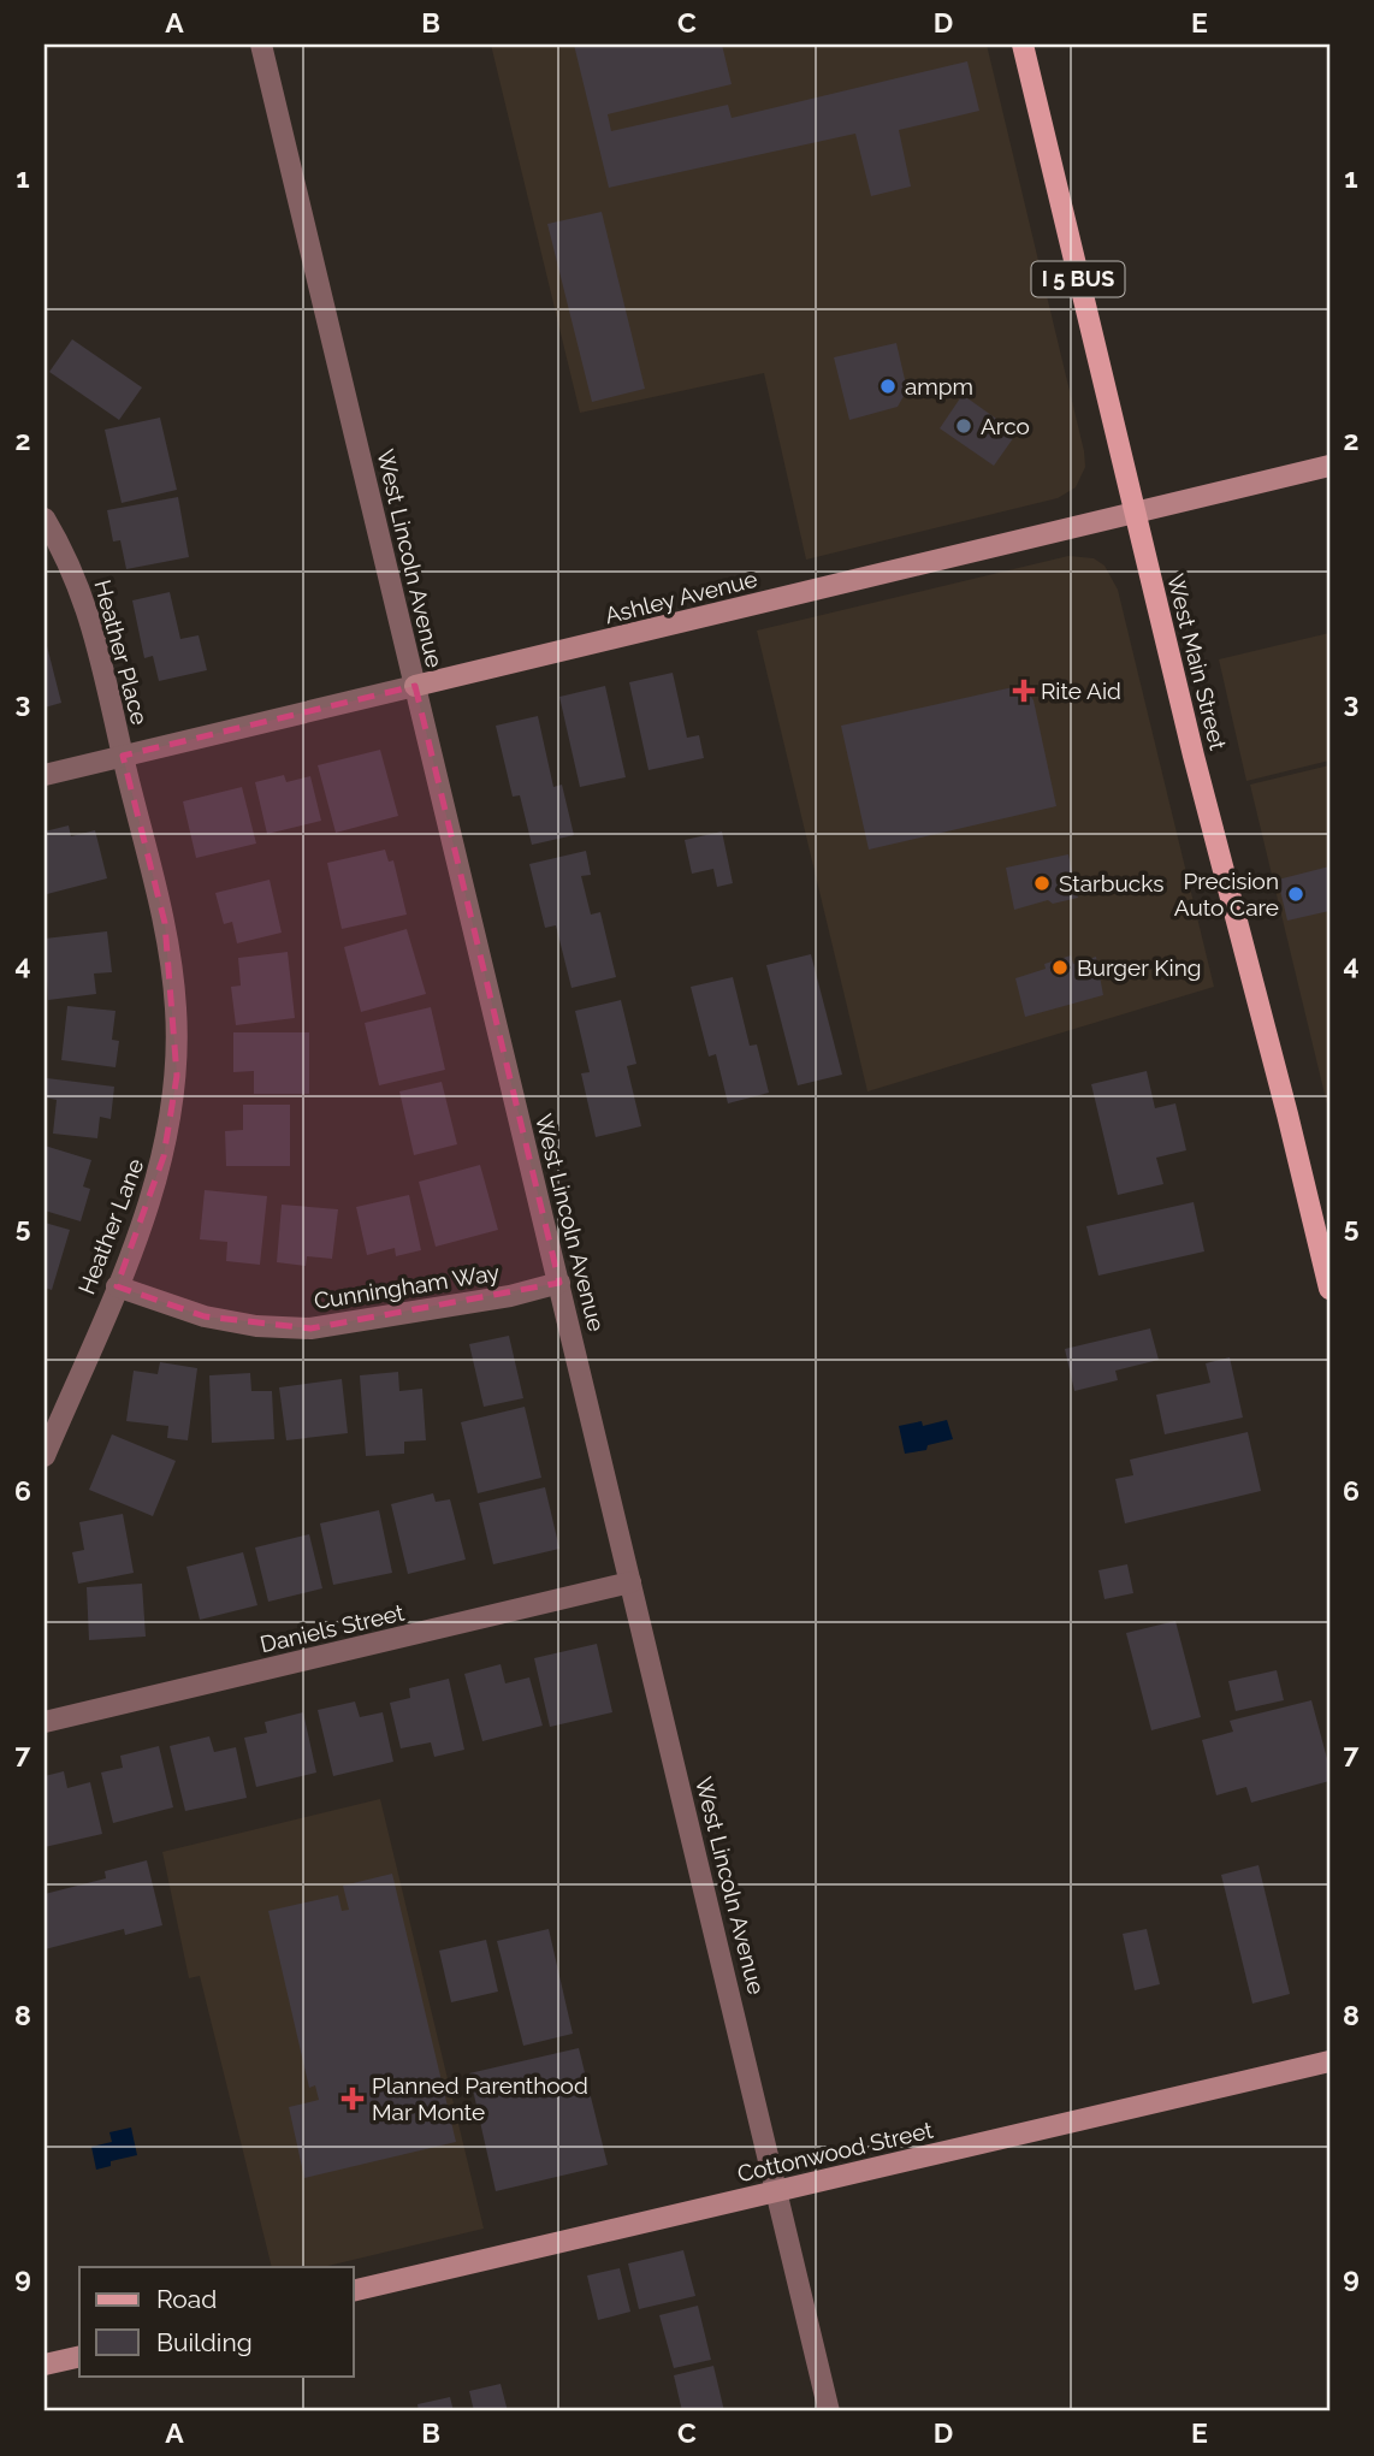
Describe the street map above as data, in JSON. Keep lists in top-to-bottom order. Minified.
{"streets":{"main road":["I 5 BUS","West Main Street"],"street":["West Lincoln Avenue","Ashley Avenue","Heather Place","Heather Lane","Cunningham Way","Daniels Street","Cottonwood Street"]},"crossings":[["West Lincoln Avenue","Ashley Avenue"],["West Lincoln Avenue","Cunningham Way"],["West Lincoln Avenue","Daniels Street"],["West Lincoln Avenue","Cottonwood Street"],["Ashley Avenue","Heather Place"],["Ashley Avenue","West Main Street"],["Ashley Avenue","Heather Lane"],["Heather Place","Heather Lane"],["Heather Lane","Cunningham Way"]],"places":{"other":["ampm","Arco","Starbucks","Precision Auto Care","Burger King"],"health":["Rite Aid","Planned Parenthood Mar Monte"]},"legend":["Road","Building"],"grid":{"columns":["A","B","C","D","E"],"rows":["1","2","3","4","5","6","7","8","9"]}}
